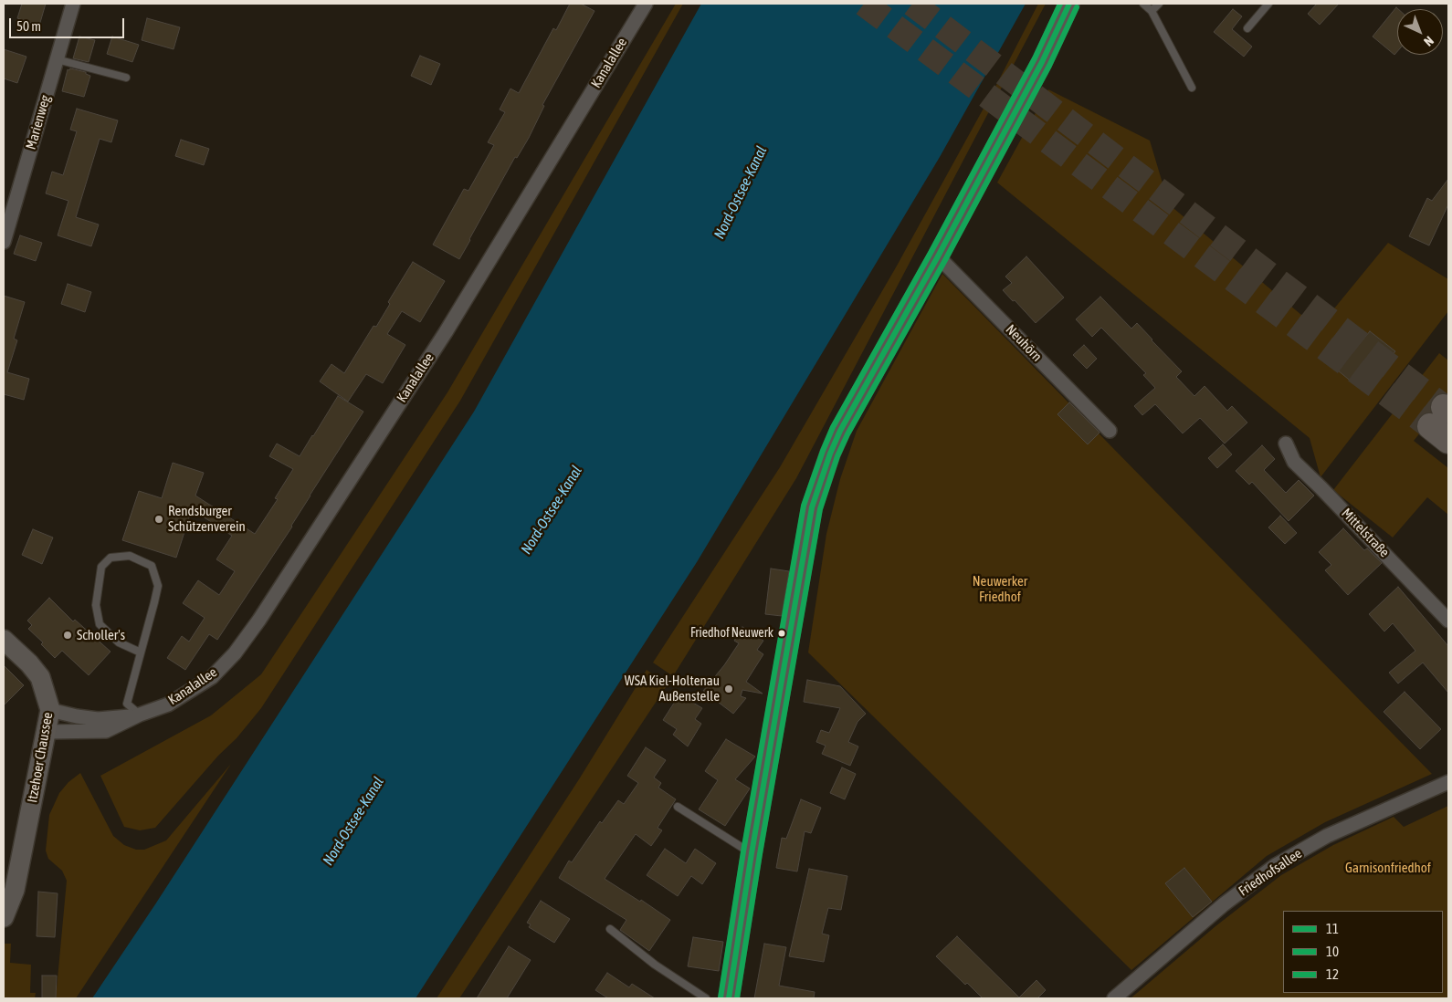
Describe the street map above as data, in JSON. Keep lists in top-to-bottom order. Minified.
{"streets":{"street":["Kanalallee","Marienweg","Neuhörn","Mittelstraße","Itzehoer Chaussee","Friedhofsallee"]},"crossings":[["Kanalallee","Itzehoer Chaussee"]],"water":["Nord-Ostsee-Kanal"],"parks":["Neuwerker Friedhof","Garnisonfriedhof"],"places":["Rendsburger Schützenverein","Friedhof Neuwerk","Scholler's","WSA Kiel-Holtenau Außenstelle"],"lines":["transit line 11","transit line 12","transit line 10"],"legend":["11","10","12"],"scale_bar":"50 m","north":"bottom right"}
